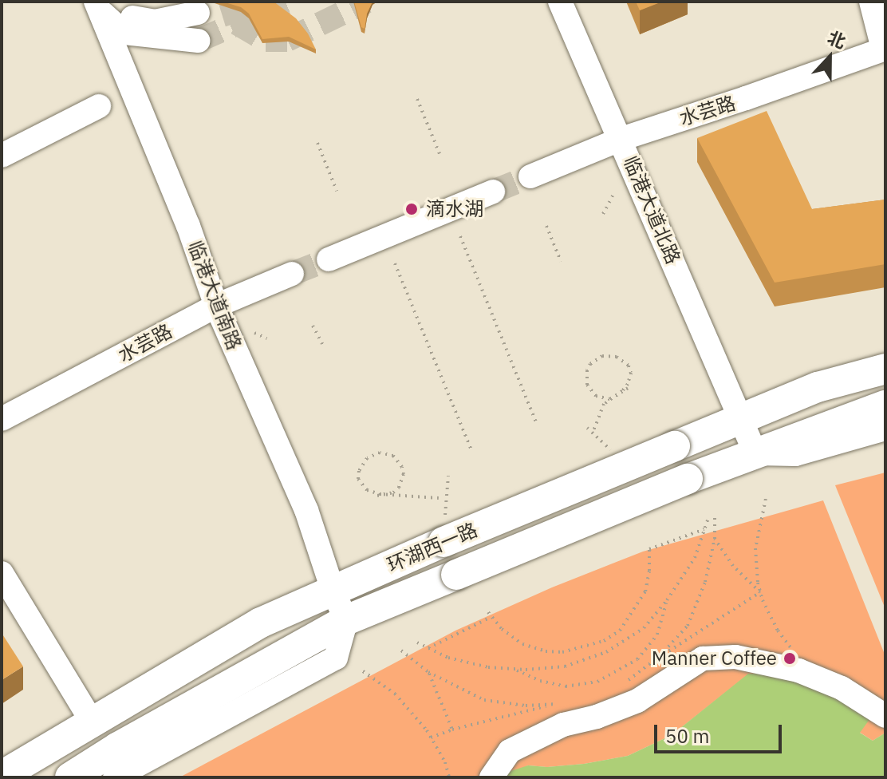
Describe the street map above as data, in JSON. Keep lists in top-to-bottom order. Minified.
{"streets":{"main road":["环湖西一路"],"street":["水芸路","临港大道北路","临港大道南路"]},"crossings":[["水芸路","临港大道北路"],["水芸路","临港大道南路"],["临港大道北路","环湖西一路"],["临港大道南路","环湖西一路"]],"places":["滴水湖","Manner Coffee"],"scale_bar":"50 m","north":"top"}
